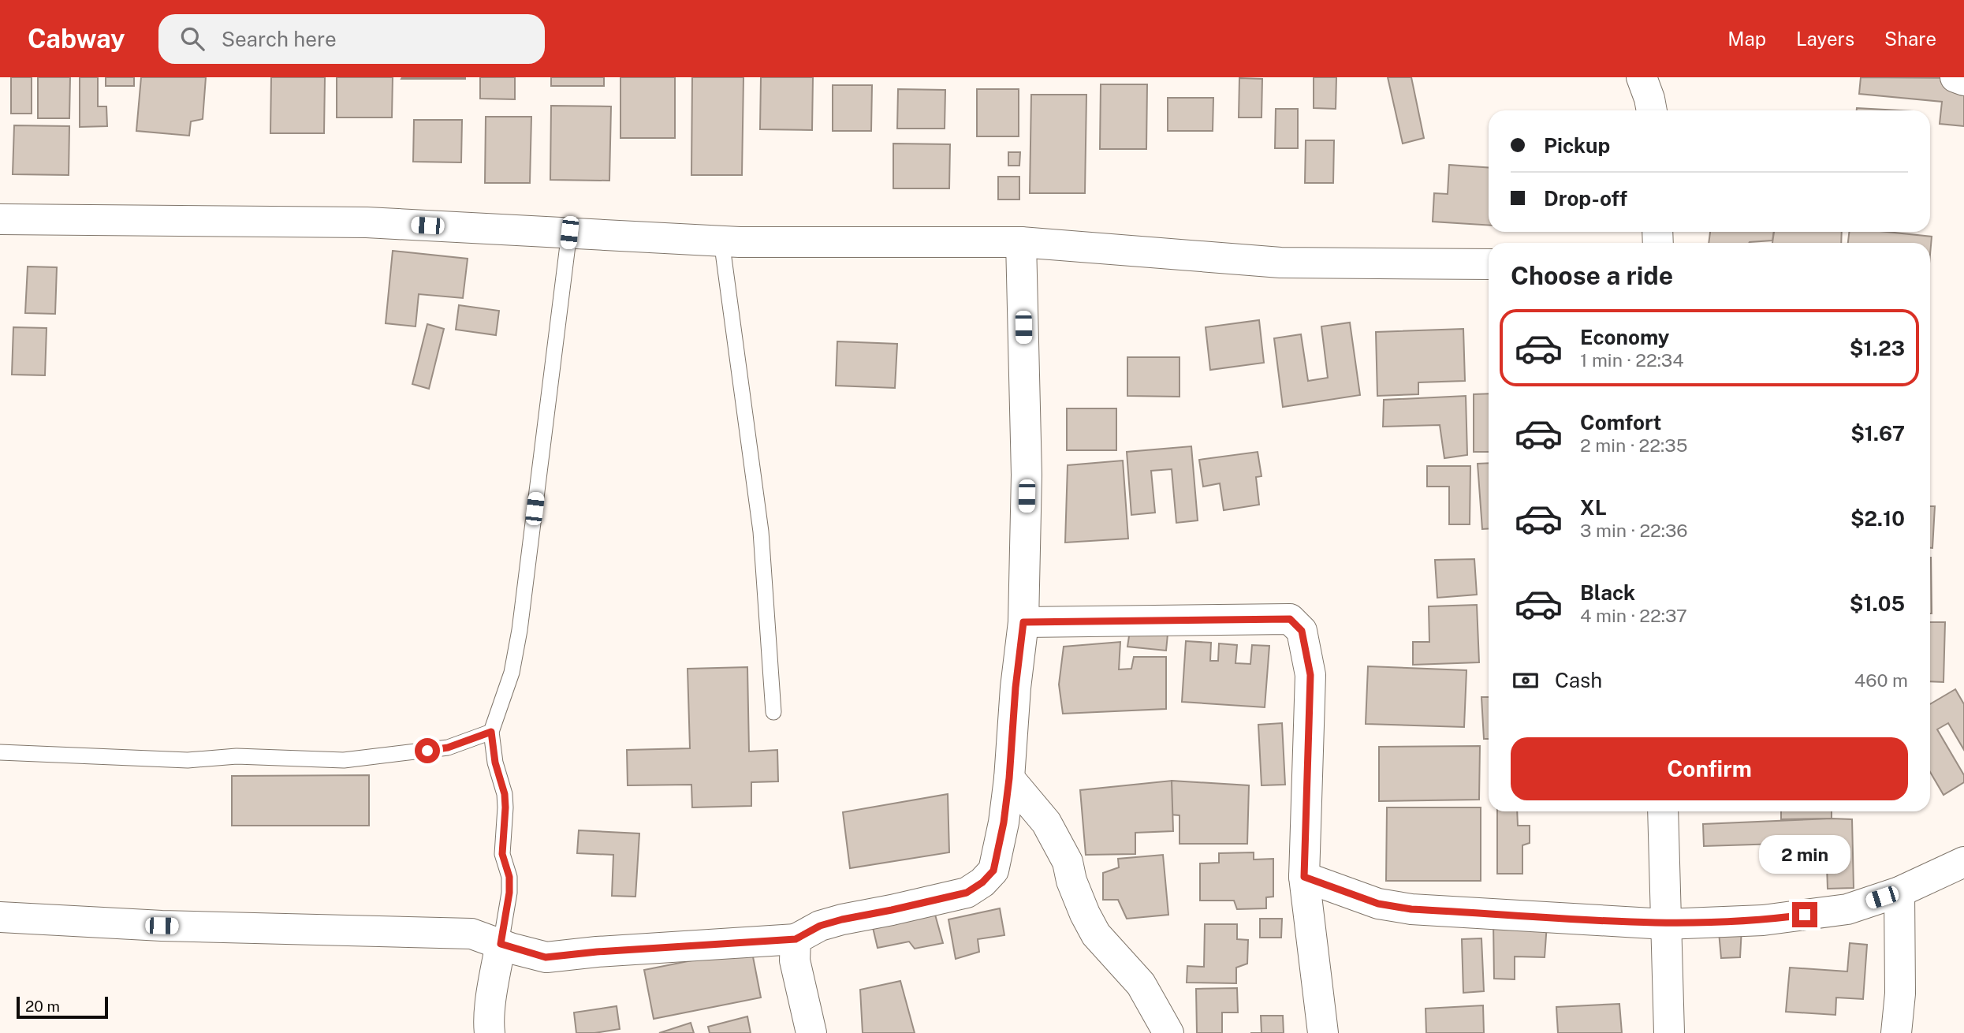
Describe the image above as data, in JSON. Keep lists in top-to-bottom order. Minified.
{"scale_bar":"20 m","page":{"header":"Cabway","search":"Search here","nav":["Map","Layers","Share"],"banner":["Pickup","Drop-off"],"heading":"Choose a ride","list":[{"name":"Economy","note":"1 min · 22:34","value":"$1.23"},{"name":"Comfort","note":"2 min · 22:35","value":"$1.67"},{"name":"XL","note":"3 min · 22:36","value":"$2.10"},{"name":"Black","note":"4 min · 22:37","value":"$1.05"}],"pay":["Cash","460 m"],"buttons":"Confirm","bubble":"2 min","scale":"20 m"}}
